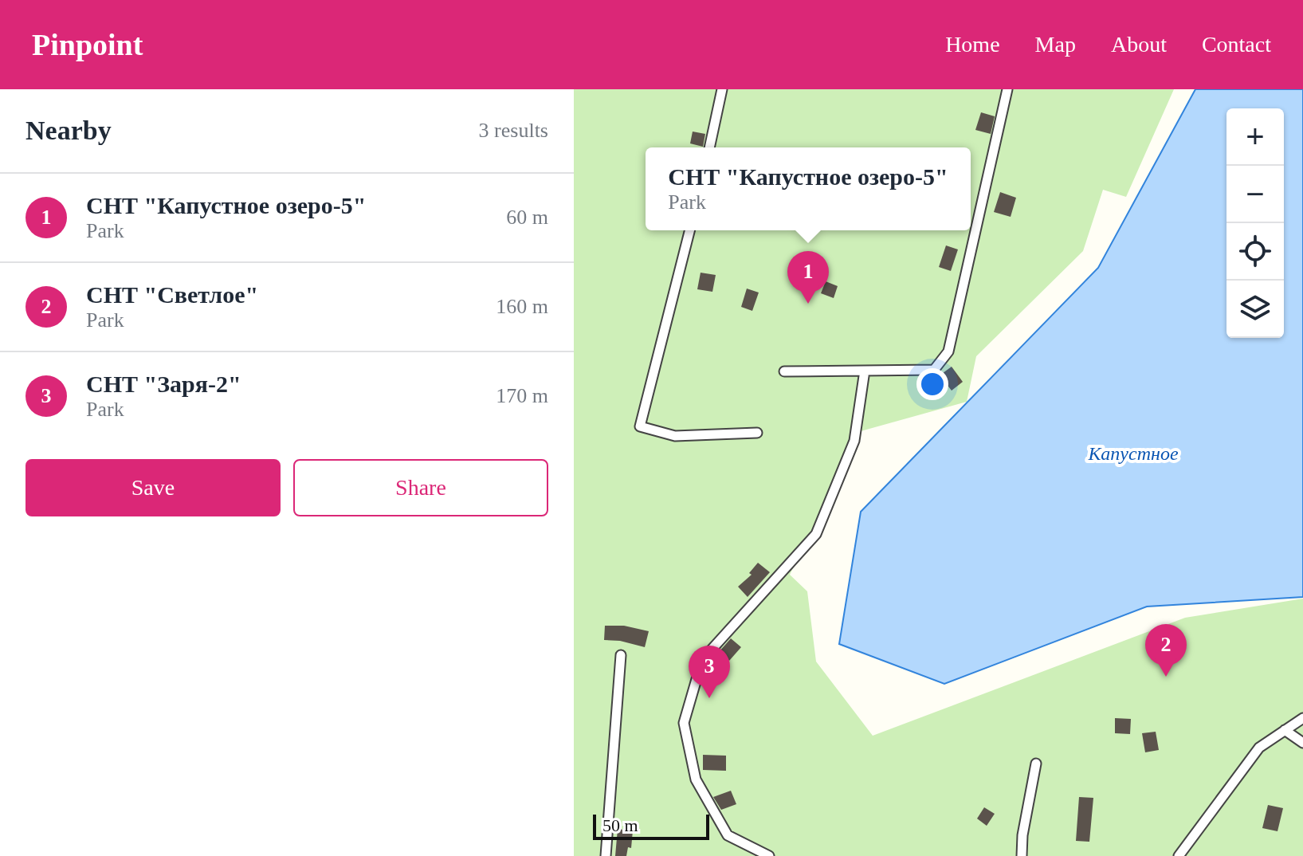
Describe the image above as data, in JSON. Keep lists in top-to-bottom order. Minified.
{"water":["Капустное"],"scale_bar":"50 m","page":{"header":"Pinpoint","nav":["Home","Map","About","Contact"],"heading":["Nearby","3 results"],"map_buttons":["+","−"],"popup":["СНТ \"Капустное озеро-5\"","Park"],"list":[{"mark":"1","name":"СНТ \"Капустное озеро-5\"","note":"Park","value":"60 m"},{"mark":"2","name":"СНТ \"Светлое\"","note":"Park","value":"160 m"},{"mark":"3","name":"СНТ \"Заря-2\"","note":"Park","value":"170 m"}],"pins":["1","2","3"],"buttons":["Save","Share"],"scale":"50 m"}}
